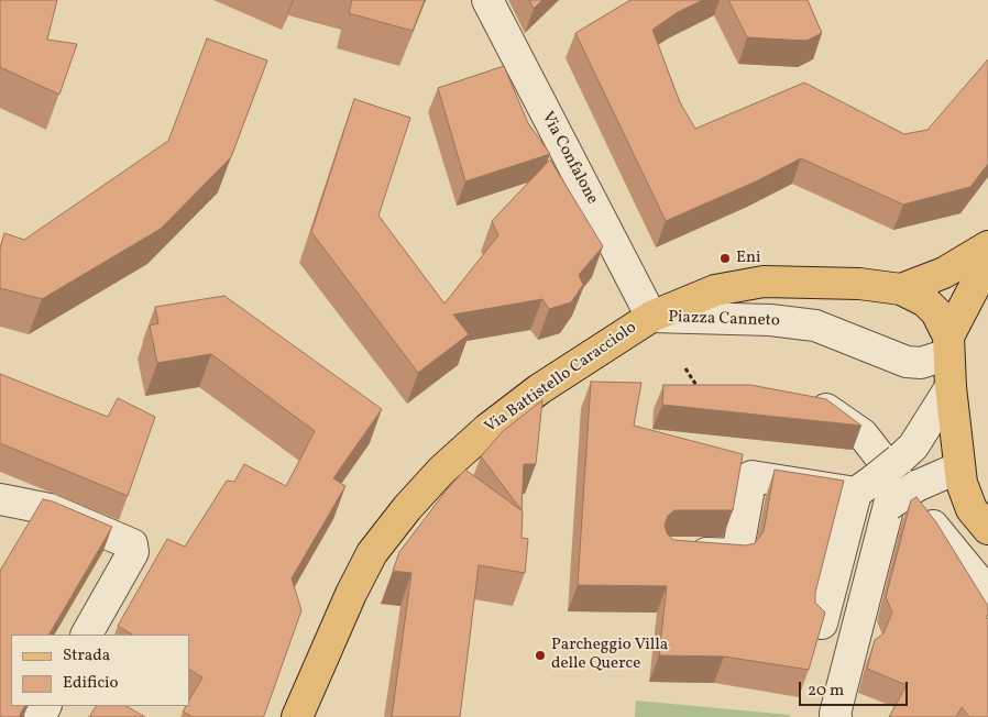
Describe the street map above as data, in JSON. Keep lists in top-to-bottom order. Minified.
{"streets":{"main road":["Piazza Canneto","Via Battistello Caracciolo"],"street":["Via Confalone"]},"crossings":[["Via Confalone","Piazza Canneto"],["Via Confalone","Via Battistello Caracciolo"],["Piazza Canneto","Via Battistello Caracciolo"]],"places":["Eni","Parcheggio Villa delle Querce"],"legend":["Strada","Edificio"],"scale_bar":"20 m"}
